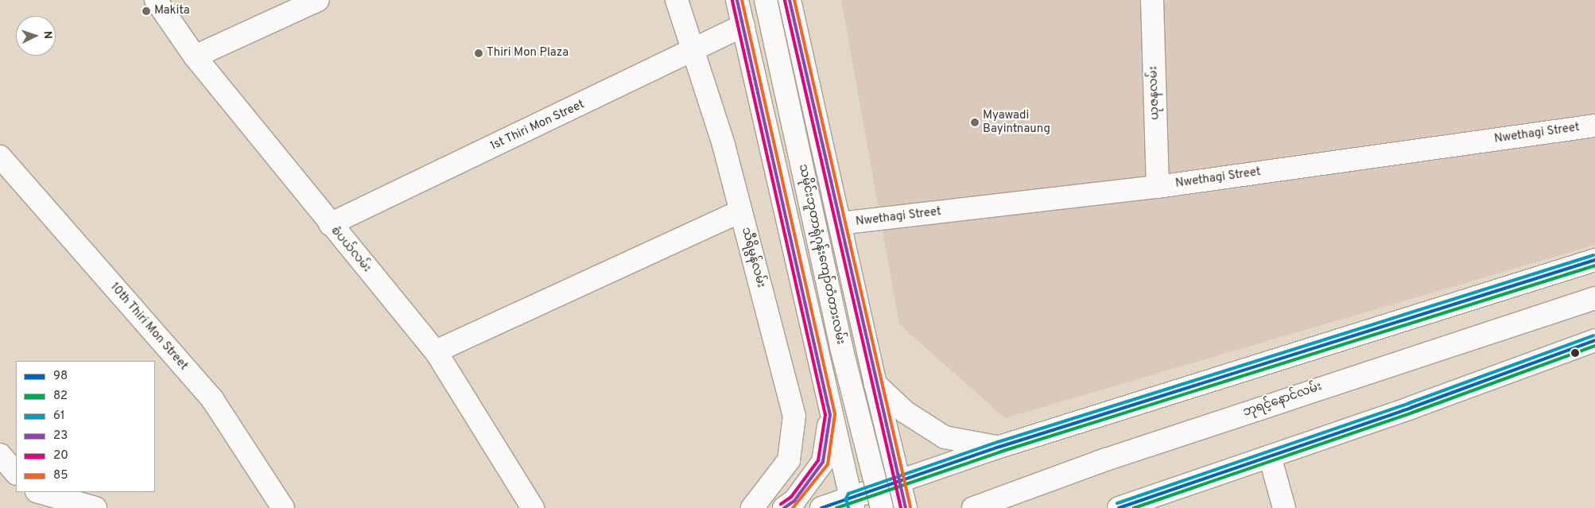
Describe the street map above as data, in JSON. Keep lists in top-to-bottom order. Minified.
{"streets":{"main road":["ယုဇနလမ်း","1st Thiri Mon Street","Nwethagi Street","စံပယ်လမ်း","သမိုင်းဘူတာရုံဂုန်းကျော်တံတားလမ်း","သီရိမွန်လမ်း","10th Thiri Mon Street","ဘုရင့်နောင်လမ်း"]},"crossings":[["ယုဇနလမ်း","Nwethagi Street"],["1st Thiri Mon Street","စံပယ်လမ်း"],["1st Thiri Mon Street","သီရိမွန်လမ်း"]],"places":["Makita","Thiri Mon Plaza","Myawadi Bayintnaung"],"lines":["transit line 23","transit line 85","transit line 20","transit line 61","transit line 98","transit line 82"],"legend":["98","82","61","23","20","85"],"north":"right"}
